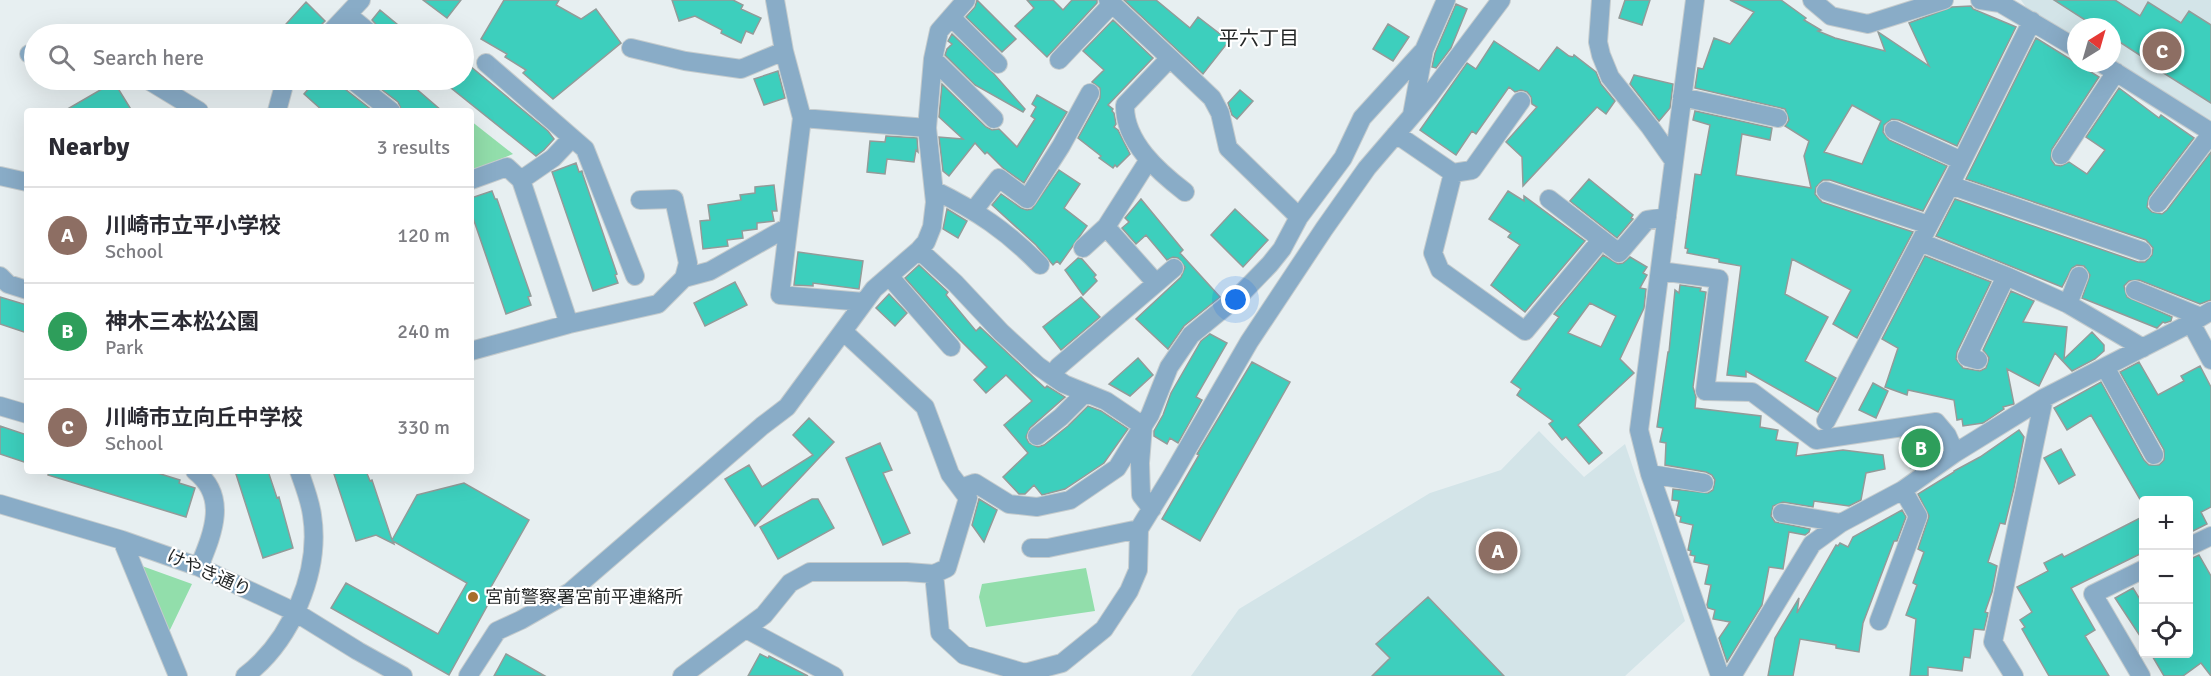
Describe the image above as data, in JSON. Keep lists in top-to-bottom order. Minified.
{"streets":{"street":["けやき通り"]},"districts":["平六丁目"],"places":["宮前警察署宮前平連絡所"],"north":"top right","page":{"search":"Search here","pins":["C","B","A"],"heading":["Nearby","3 results"],"list":[{"mark":"A","name":"川崎市立平小学校","note":"School","value":"120 m"},{"mark":"B","name":"神木三本松公園","note":"Park","value":"240 m"},{"mark":"C","name":"川崎市立向丘中学校","note":"School","value":"330 m"}],"map_buttons":["+","−"]}}
